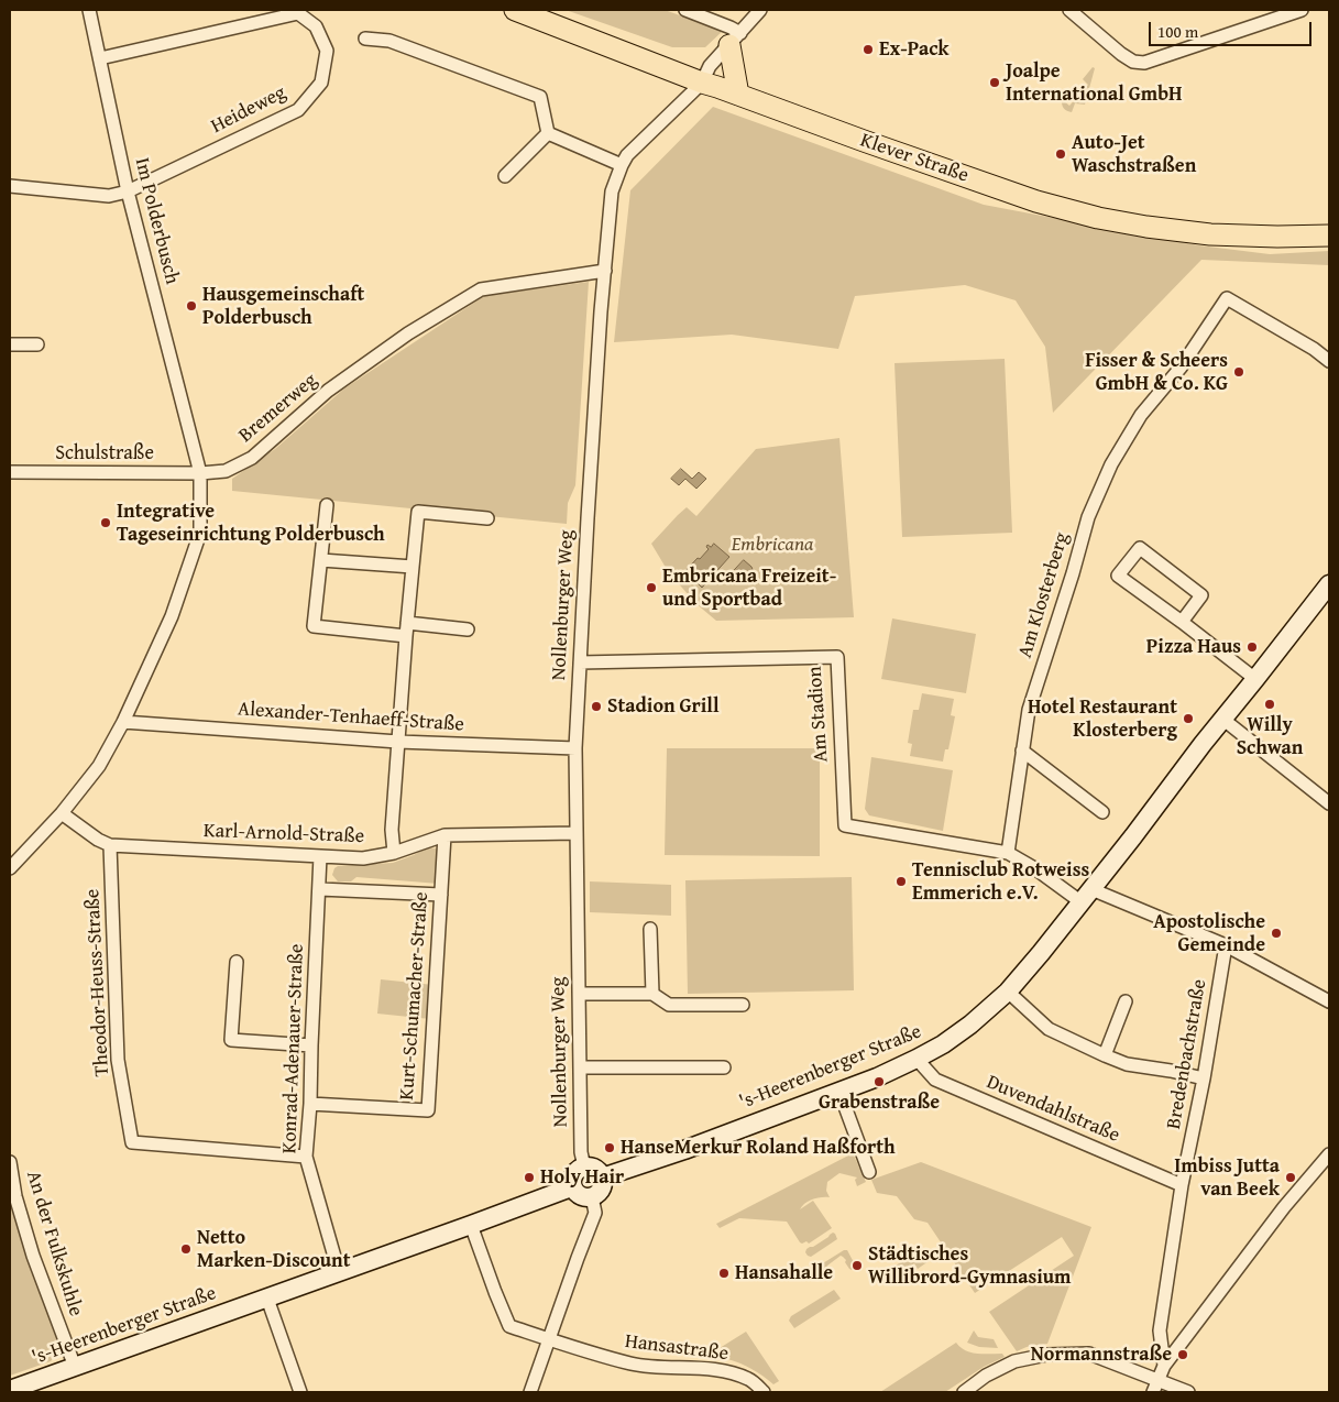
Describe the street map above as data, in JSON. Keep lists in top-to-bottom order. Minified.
{"streets":{"main road":["Klever Straße"],"street":["Heideweg","Im Polderbusch","Bremerweg","Schulstraße","Am Klosterberg","Nollenburger Weg","Am Stadion","Alexander-Tenhaeff-Straße","Karl-Arnold-Straße","Theodor-Heuss-Straße","Kurt-Schumacher-Straße","Konrad-Adenauer-Straße","Bredenbachstraße","'s-Heerenberger Straße","Duvendahlstraße","An der Fulkskuhle","Hansastraße"]},"crossings":[["Heideweg","Im Polderbusch"],["Klever Straße","Nollenburger Weg"],["Im Polderbusch","Bremerweg"],["Im Polderbusch","Schulstraße"],["Bremerweg","Schulstraße"],["Bremerweg","Nollenburger Weg"],["Am Klosterberg","Am Stadion"],["Nollenburger Weg","Am Stadion"],["Nollenburger Weg","Alexander-Tenhaeff-Straße"],["Nollenburger Weg","Karl-Arnold-Straße"],["Nollenburger Weg","'s-Heerenberger Straße"],["Karl-Arnold-Straße","Theodor-Heuss-Straße"],["Karl-Arnold-Straße","Kurt-Schumacher-Straße"],["Karl-Arnold-Straße","Konrad-Adenauer-Straße"],["Theodor-Heuss-Straße","Konrad-Adenauer-Straße"],["Kurt-Schumacher-Straße","Konrad-Adenauer-Straße"],["Konrad-Adenauer-Straße","'s-Heerenberger Straße"],["Bredenbachstraße","Duvendahlstraße"],["'s-Heerenberger Straße","Duvendahlstraße"],["'s-Heerenberger Straße","An der Fulkskuhle"]],"parks":["Embricana"],"places":["Ex-Pack","Joalpe International GmbH","Auto-Jet Waschstraßen","Hausgemeinschaft Polderbusch","Fisser & Scheers GmbH & Co. KG","Integrative Tageseinrichtung Polderbusch","Embricana Freizeit- und Sportbad","Pizza Haus","Willy Schwan","Stadion Grill","Hotel Restaurant Klosterberg","Tennisclub Rotweiss Emmerich e.V.","Apostolische Gemeinde","Grabenstraße","HanseMerkur Roland Haßforth","Holy Hair","Imbiss Jutta van Beek","Netto Marken-Discount","Städtisches Willibrord-Gymnasium","Hansahalle","Normannstraße"],"scale_bar":"100 m"}
